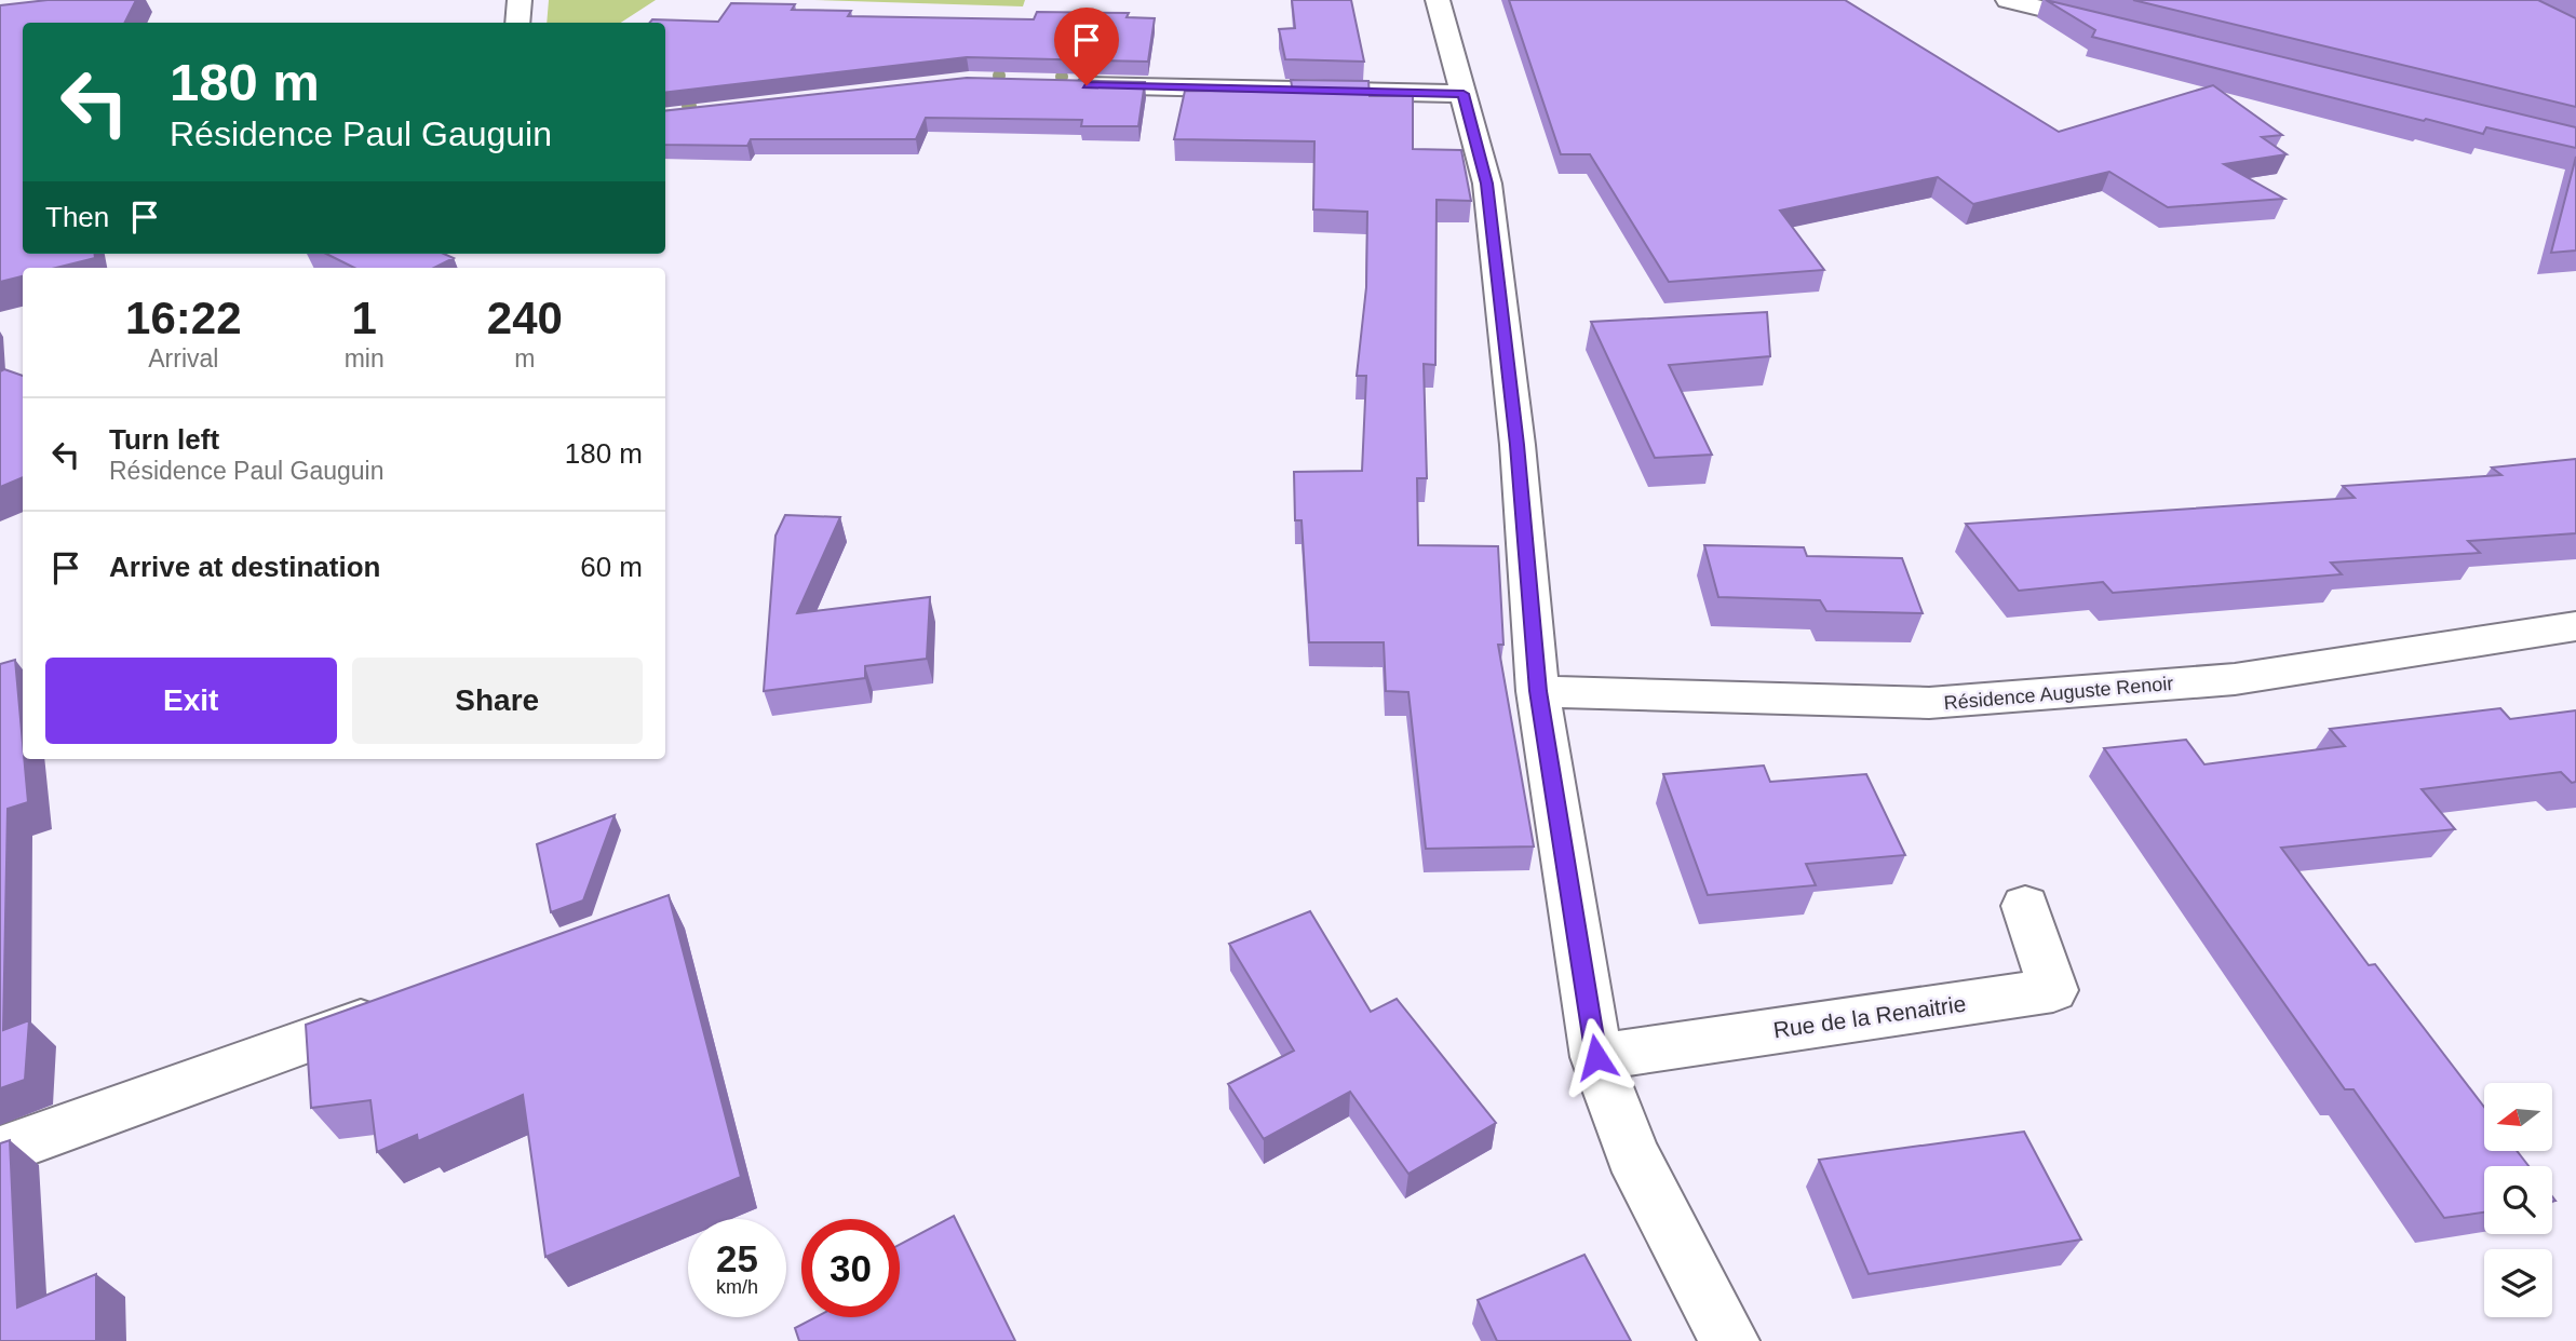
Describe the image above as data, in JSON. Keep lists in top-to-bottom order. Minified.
{"streets":{"street":["Résidence Auguste Renoir","Rue de la Renaitrie"]},"north":"left","page":{"turn":["180 m","Résidence Paul Gauguin"],"then":"Then","eta":["16:22","Arrival","1","min","240","m"],"list":[{"name":"Turn left","note":"Résidence Paul Gauguin","value":"180 m"},{"name":"Arrive at destination","value":"60 m"}],"buttons":["Exit","Share"],"speed":"25 km/h","limit":"30"}}
